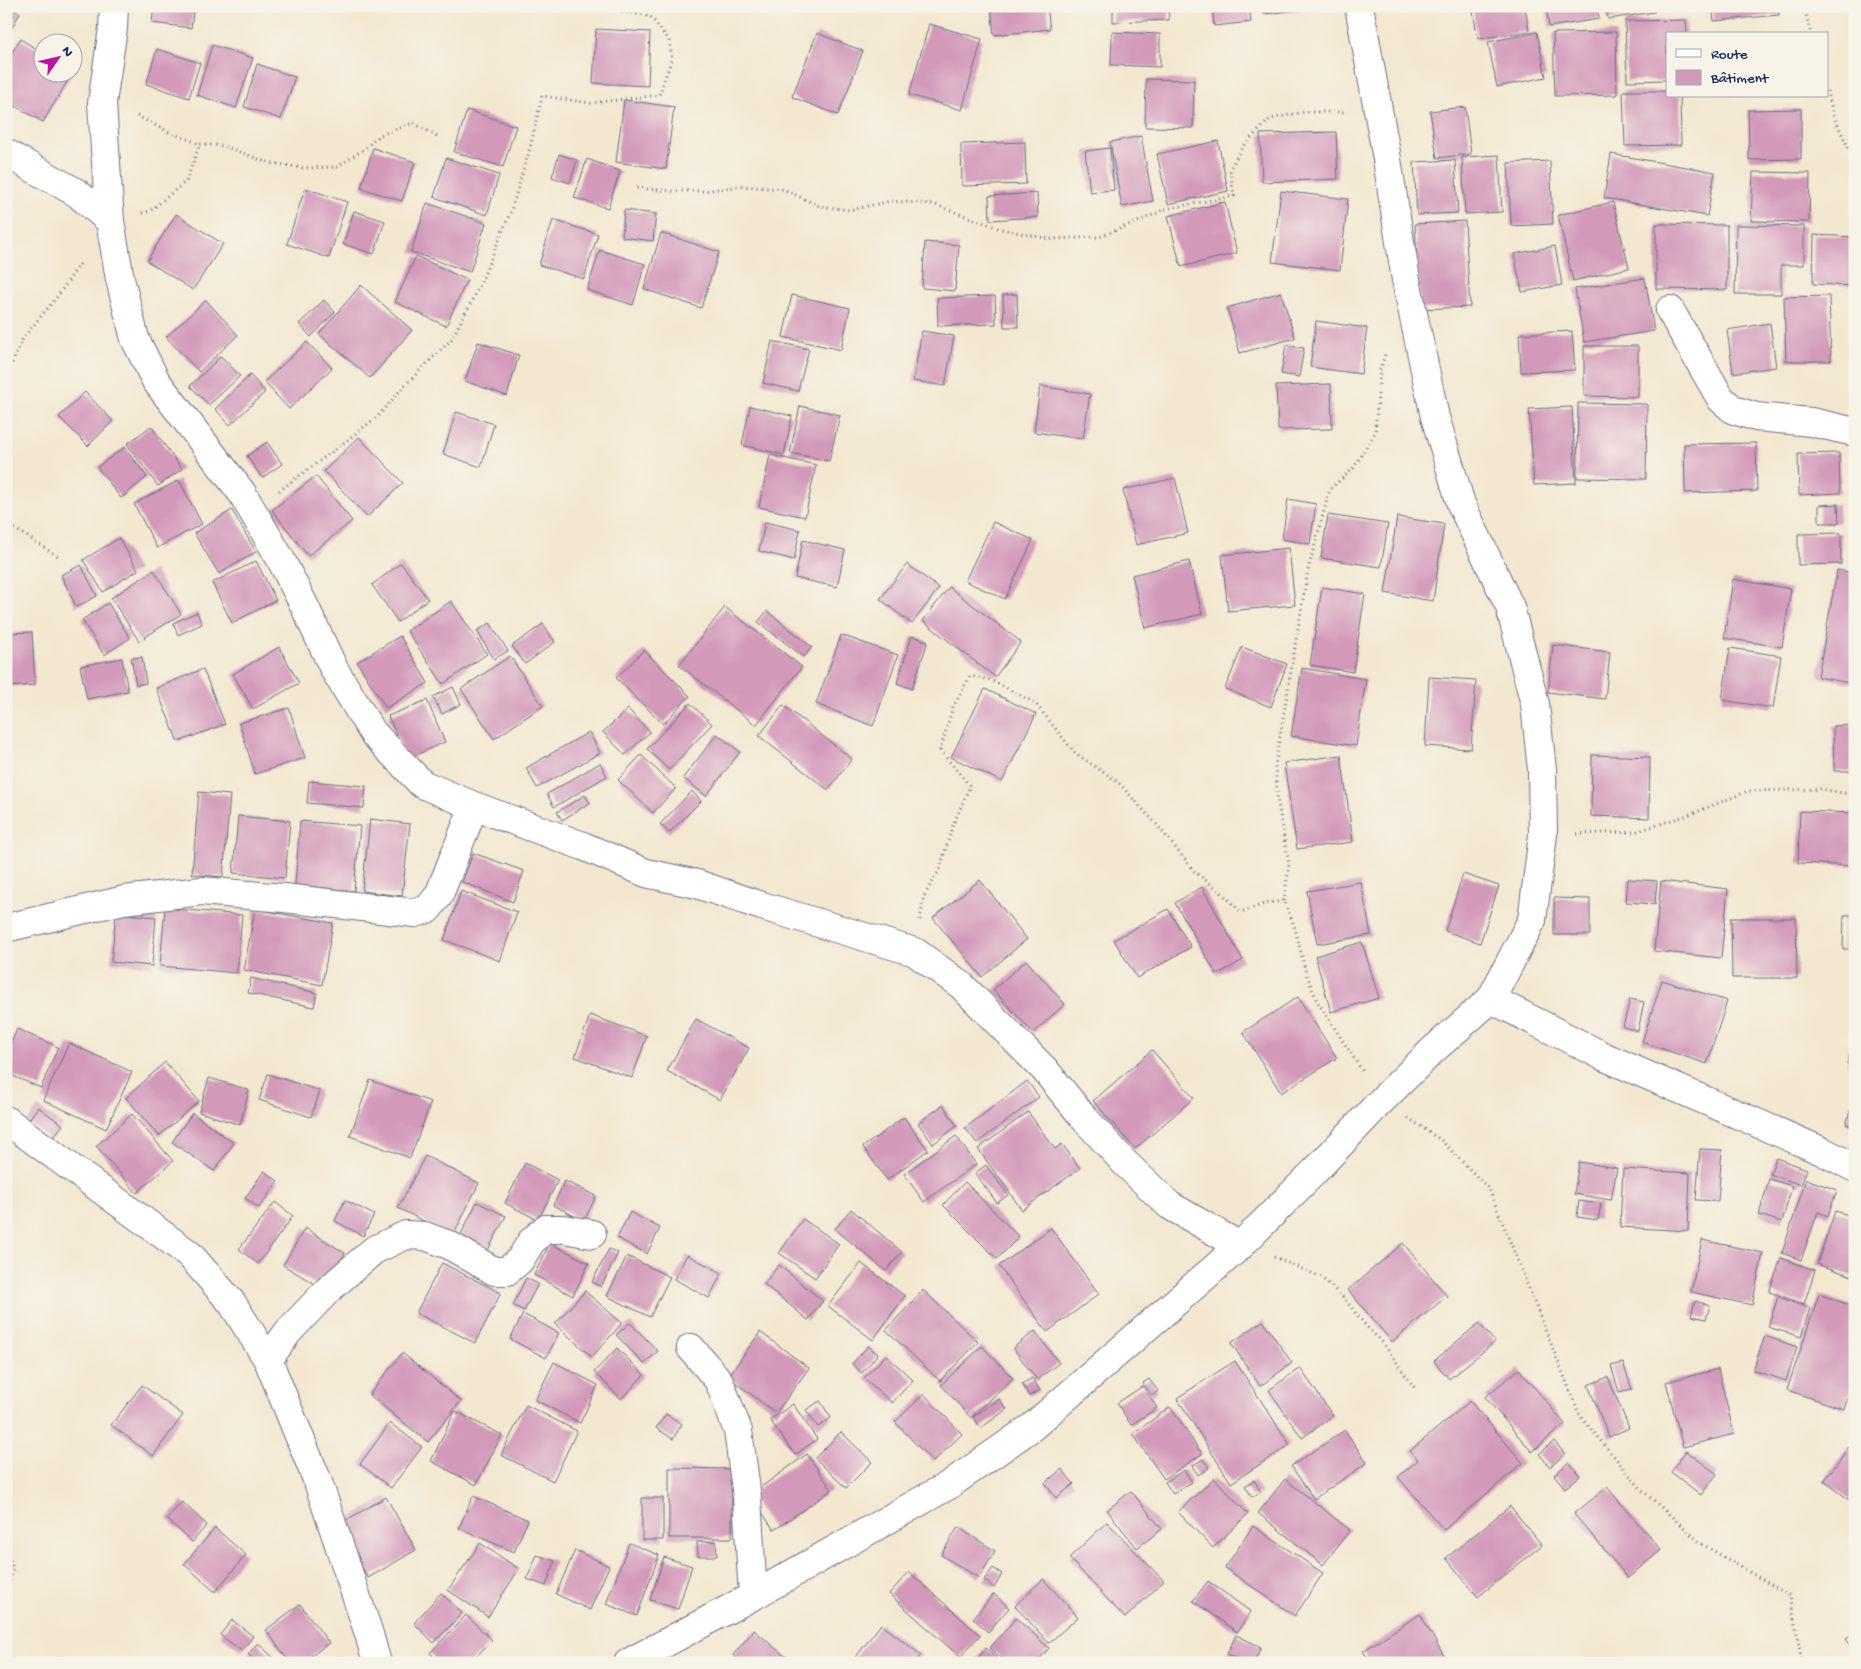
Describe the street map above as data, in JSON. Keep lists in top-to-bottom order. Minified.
{"legend":["Route","Bâtiment"],"north":"top right"}
